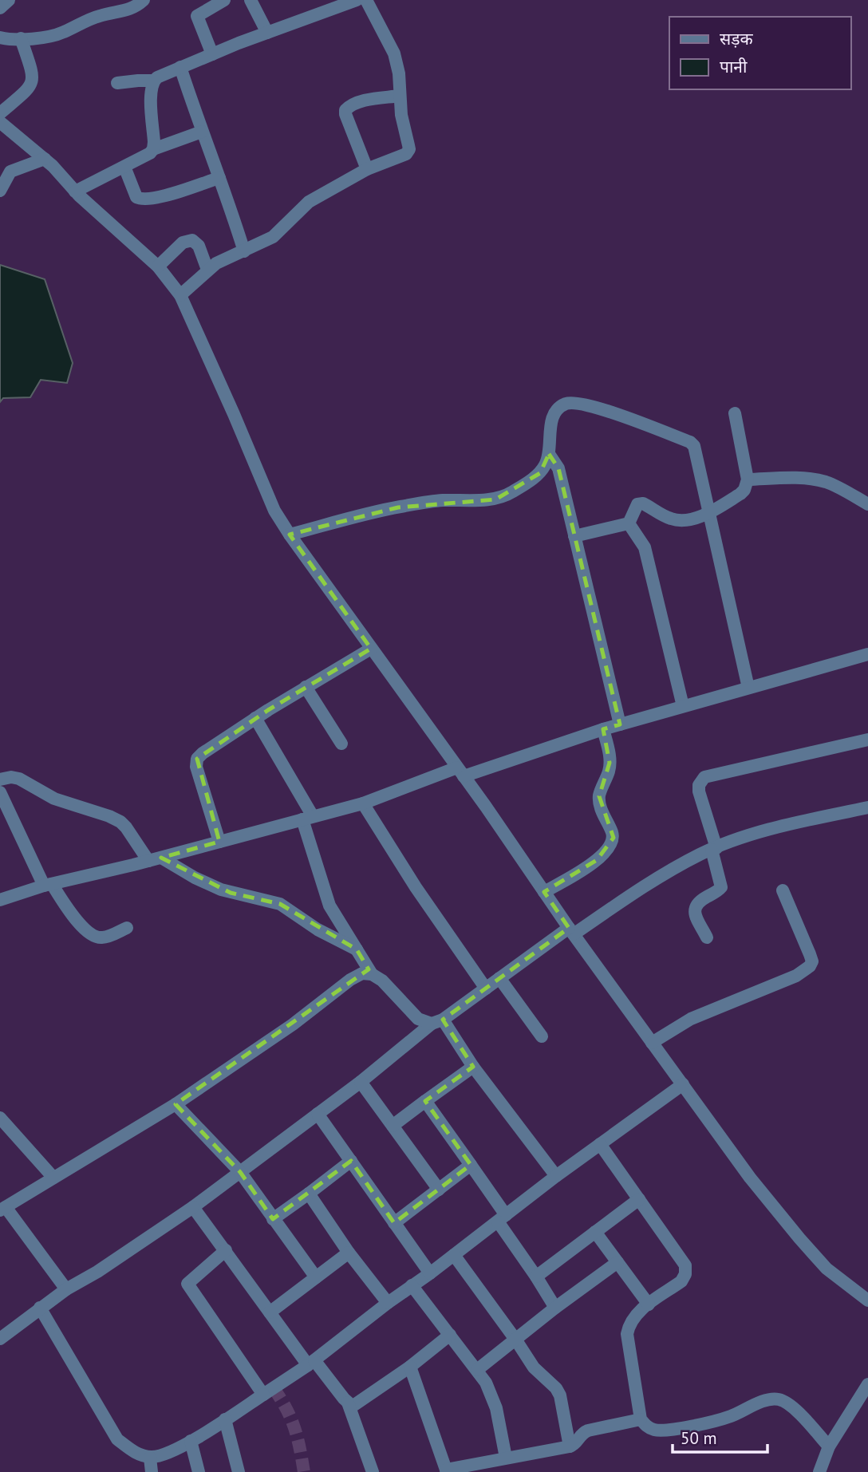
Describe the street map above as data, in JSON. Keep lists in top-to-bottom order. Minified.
{"legend":["सड़क","पानी"],"scale_bar":"50 m"}
